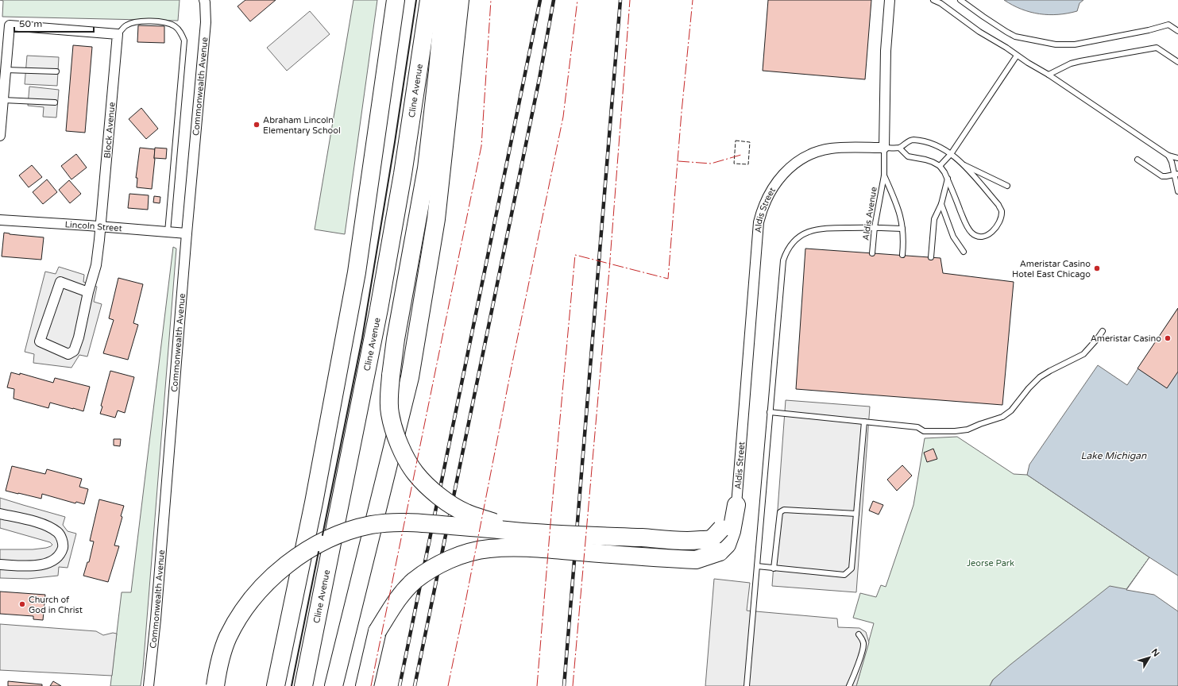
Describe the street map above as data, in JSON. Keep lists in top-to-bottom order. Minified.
{"streets":{"highway":["Cline Avenue"],"street":["Commonwealth Avenue","Block Avenue","Aldis Street","Lincoln Street"],"lane":["Aldis Avenue"]},"crossings":[["Commonwealth Avenue","Lincoln Street"],["Block Avenue","Lincoln Street"],["Aldis Street","Aldis Avenue"]],"water":["Lake Michigan"],"parks":["Jeorse Park"],"places":["Abraham Lincoln Elementary School","Ameristar Casino Hotel East Chicago","Ameristar Casino","Church of God in Christ"],"scale_bar":"50 m","north":"top right"}
